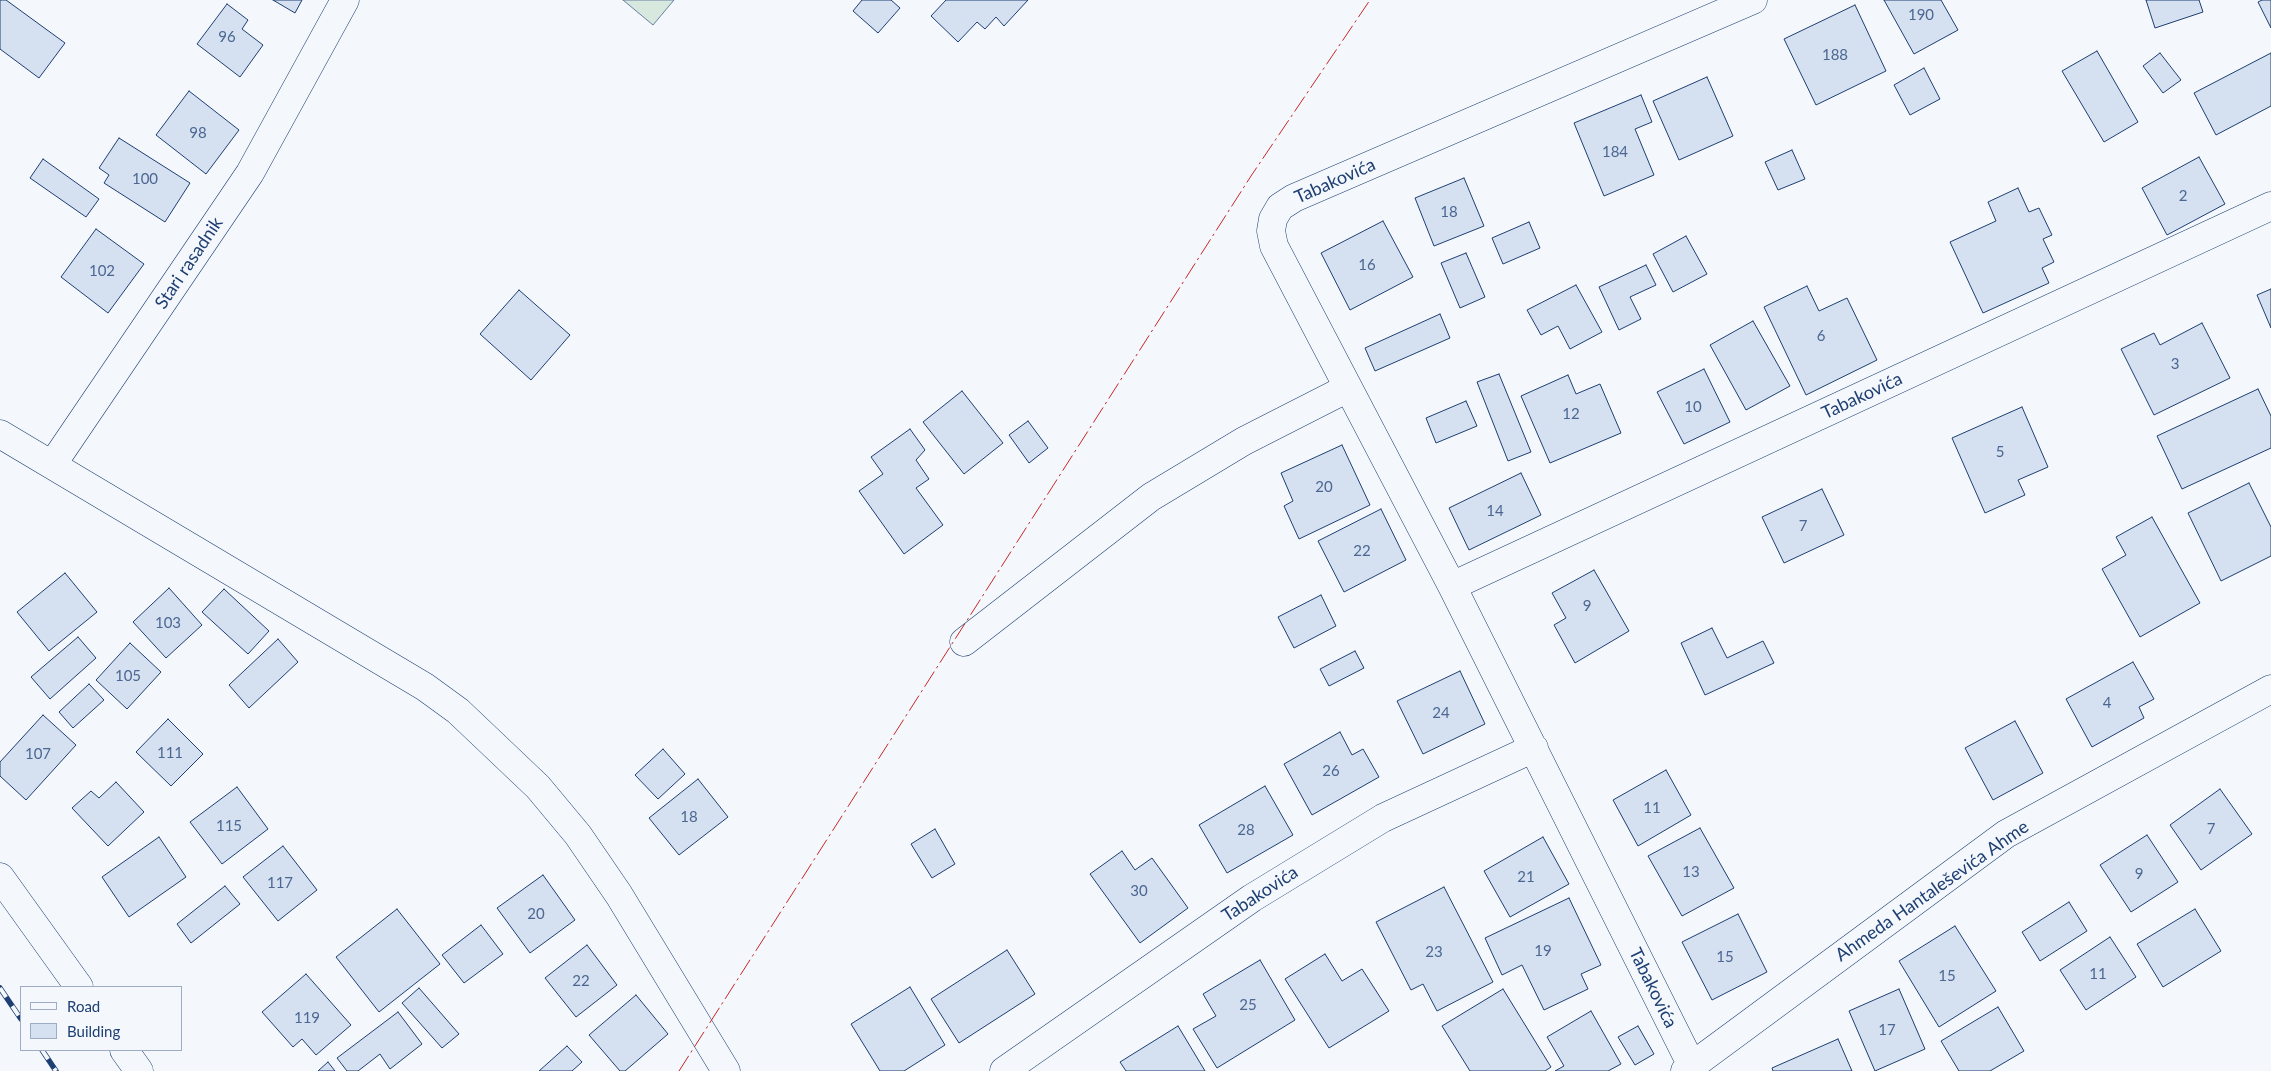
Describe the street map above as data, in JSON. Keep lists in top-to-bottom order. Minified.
{"streets":{"street":["Tabakovića","Stari rasadnik","Ahmeda Hantaleševića Ahme"]},"crossings":[["Tabakovića","Ahmeda Hantaleševića Ahme"]],"house_numbers":["190","96","188","98","184","100","2","18","16","102","6","3","10","12","5","20","14","7","22","9","103","105","4","24","111","107","26","11","18","115","7","28","13","9","21","117","30","20","19","23","15","11","15","22","25","119","17"],"legend":["Road","Building"]}
